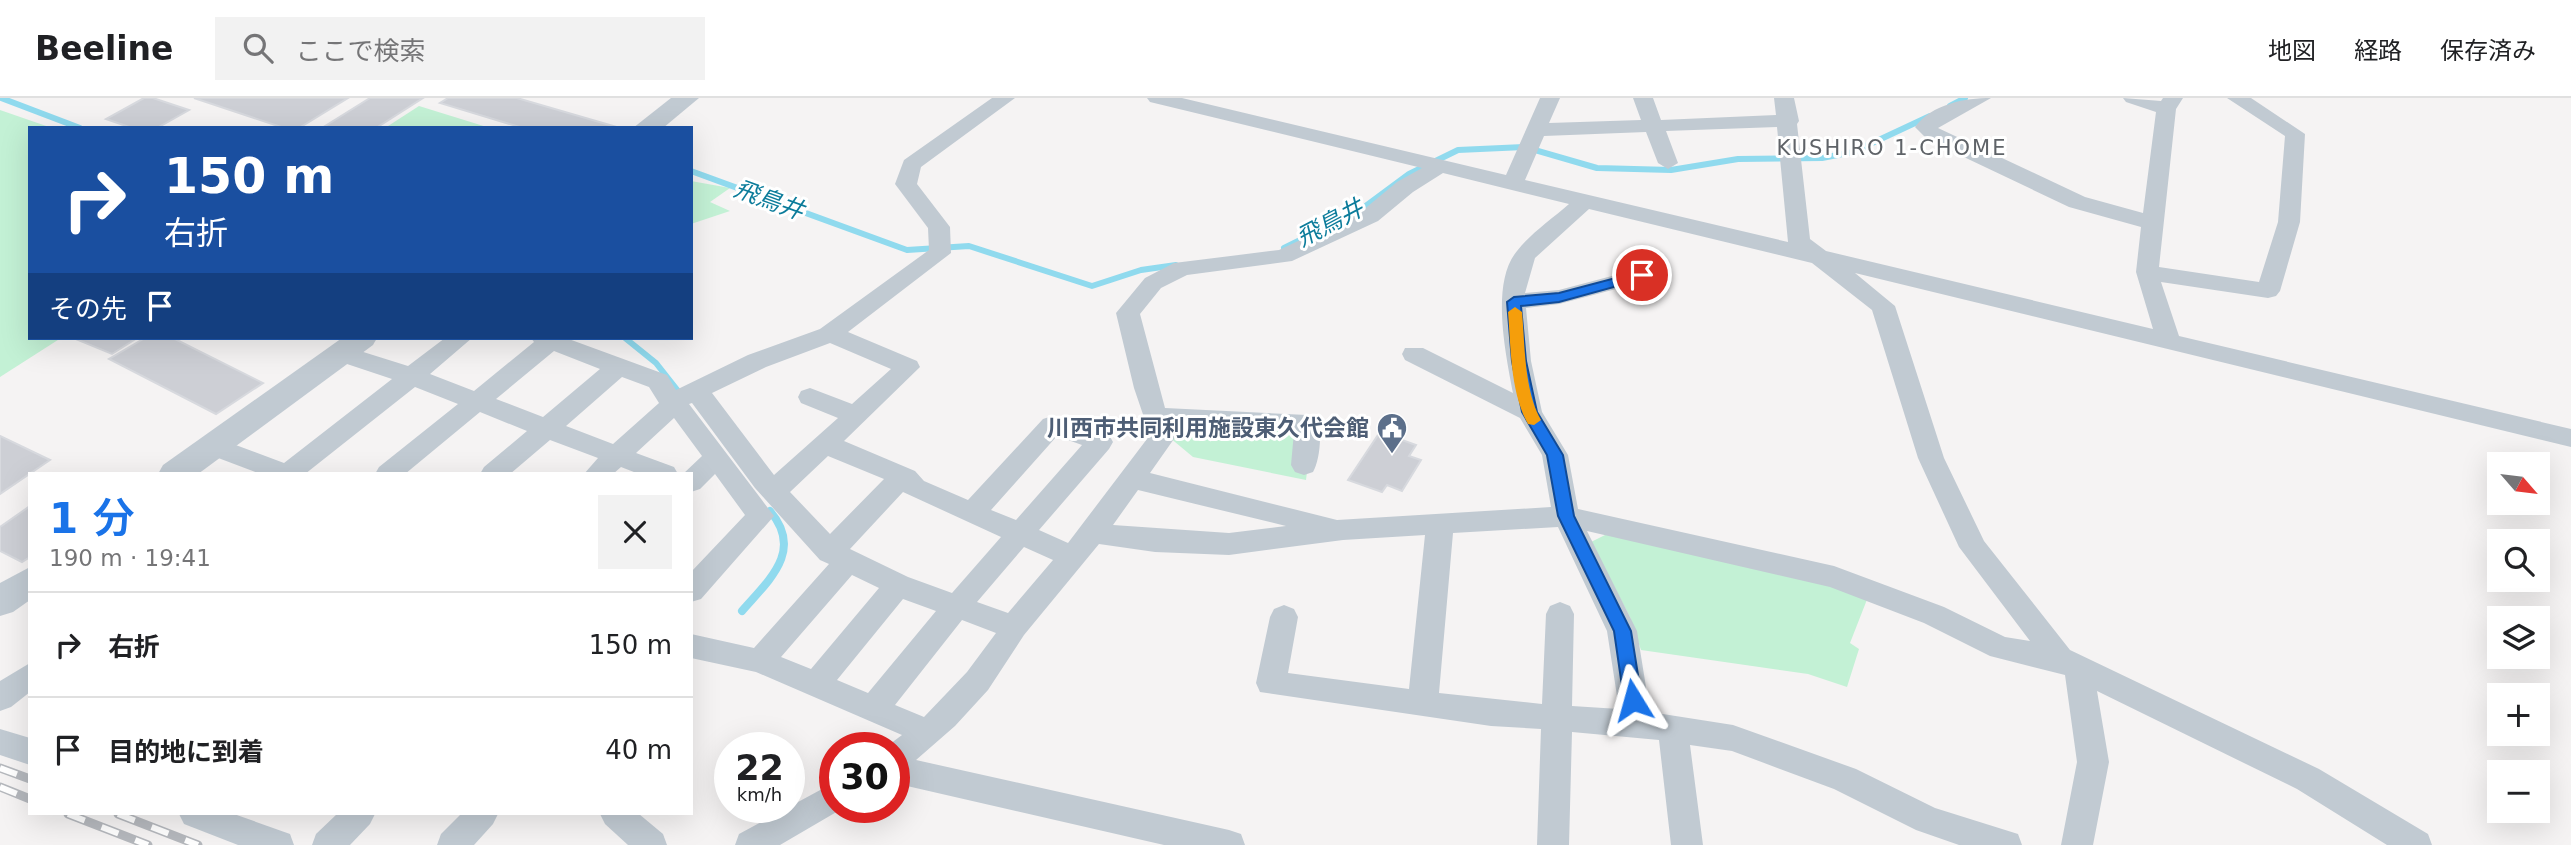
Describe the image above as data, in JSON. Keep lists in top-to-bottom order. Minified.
{"districts":["KUSHIRO 1-CHOME"],"water":["飛鳥井"],"places":{"public building":["川西市共同利用施設東久代会館"]},"north":"bottom right","page":{"header":"Beeline","search":"ここで検索","nav":["地図","経路","保存済み"],"turn":["150 m","右折"],"then":"その先","map_buttons":["+","−"],"heading":["1 分","190 m · 19:41"],"list":[{"name":"右折","value":"150 m"},{"name":"目的地に到着","value":"40 m"}],"speed":"22 km/h","limit":"30"}}
